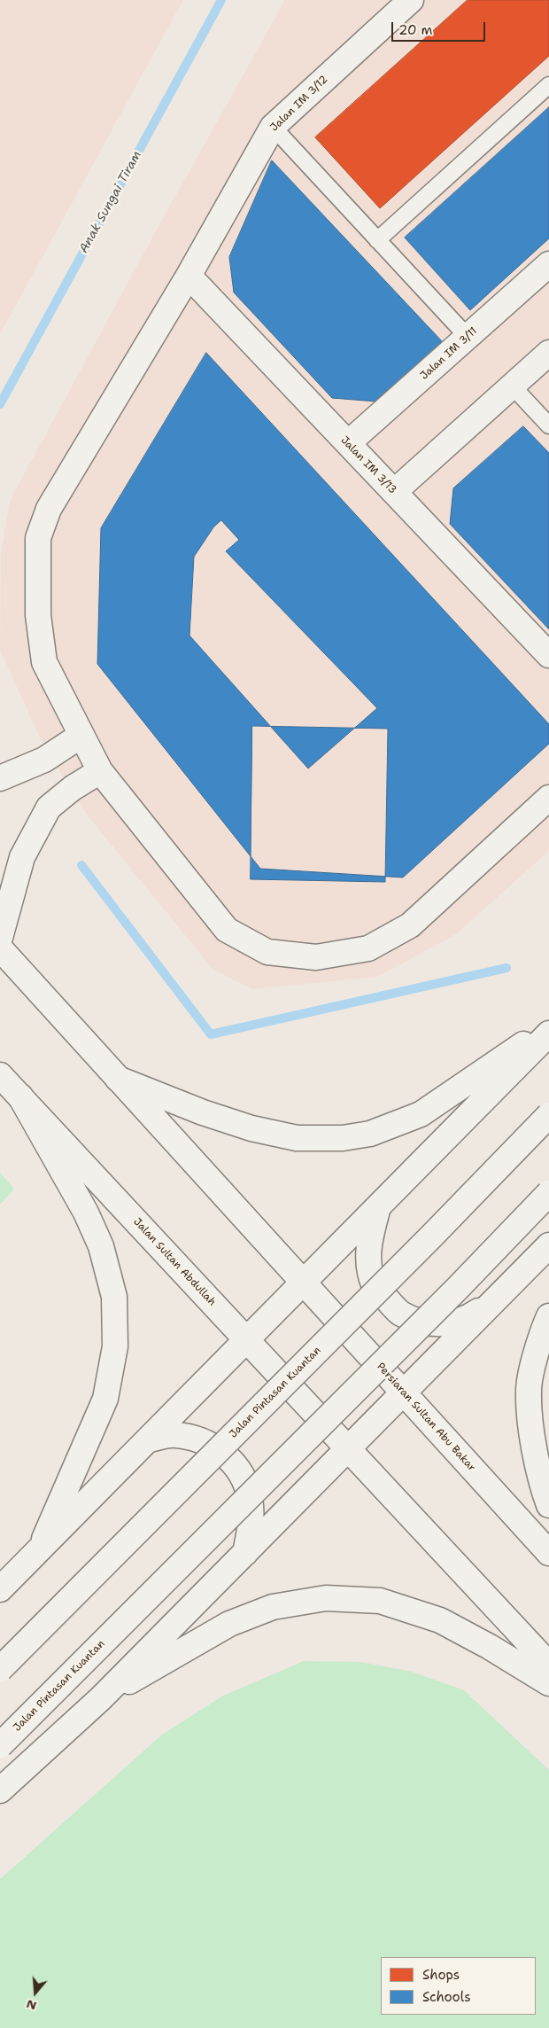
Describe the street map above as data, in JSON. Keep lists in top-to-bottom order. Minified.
{"streets":{"main road":["Jalan IM 3/12","Jalan IM 3/11","Jalan IM 3/13","Jalan Sultan Abdullah","Jalan Pintasan Kuantan","Persiaran Sultan Abu Bakar"]},"crossings":[["Jalan IM 3/12","Jalan IM 3/13"],["Jalan IM 3/11","Jalan IM 3/13"]],"water":["Anak Sungai Tiram"],"legend":["Shops","Schools"],"scale_bar":"20 m","north":"bottom"}
